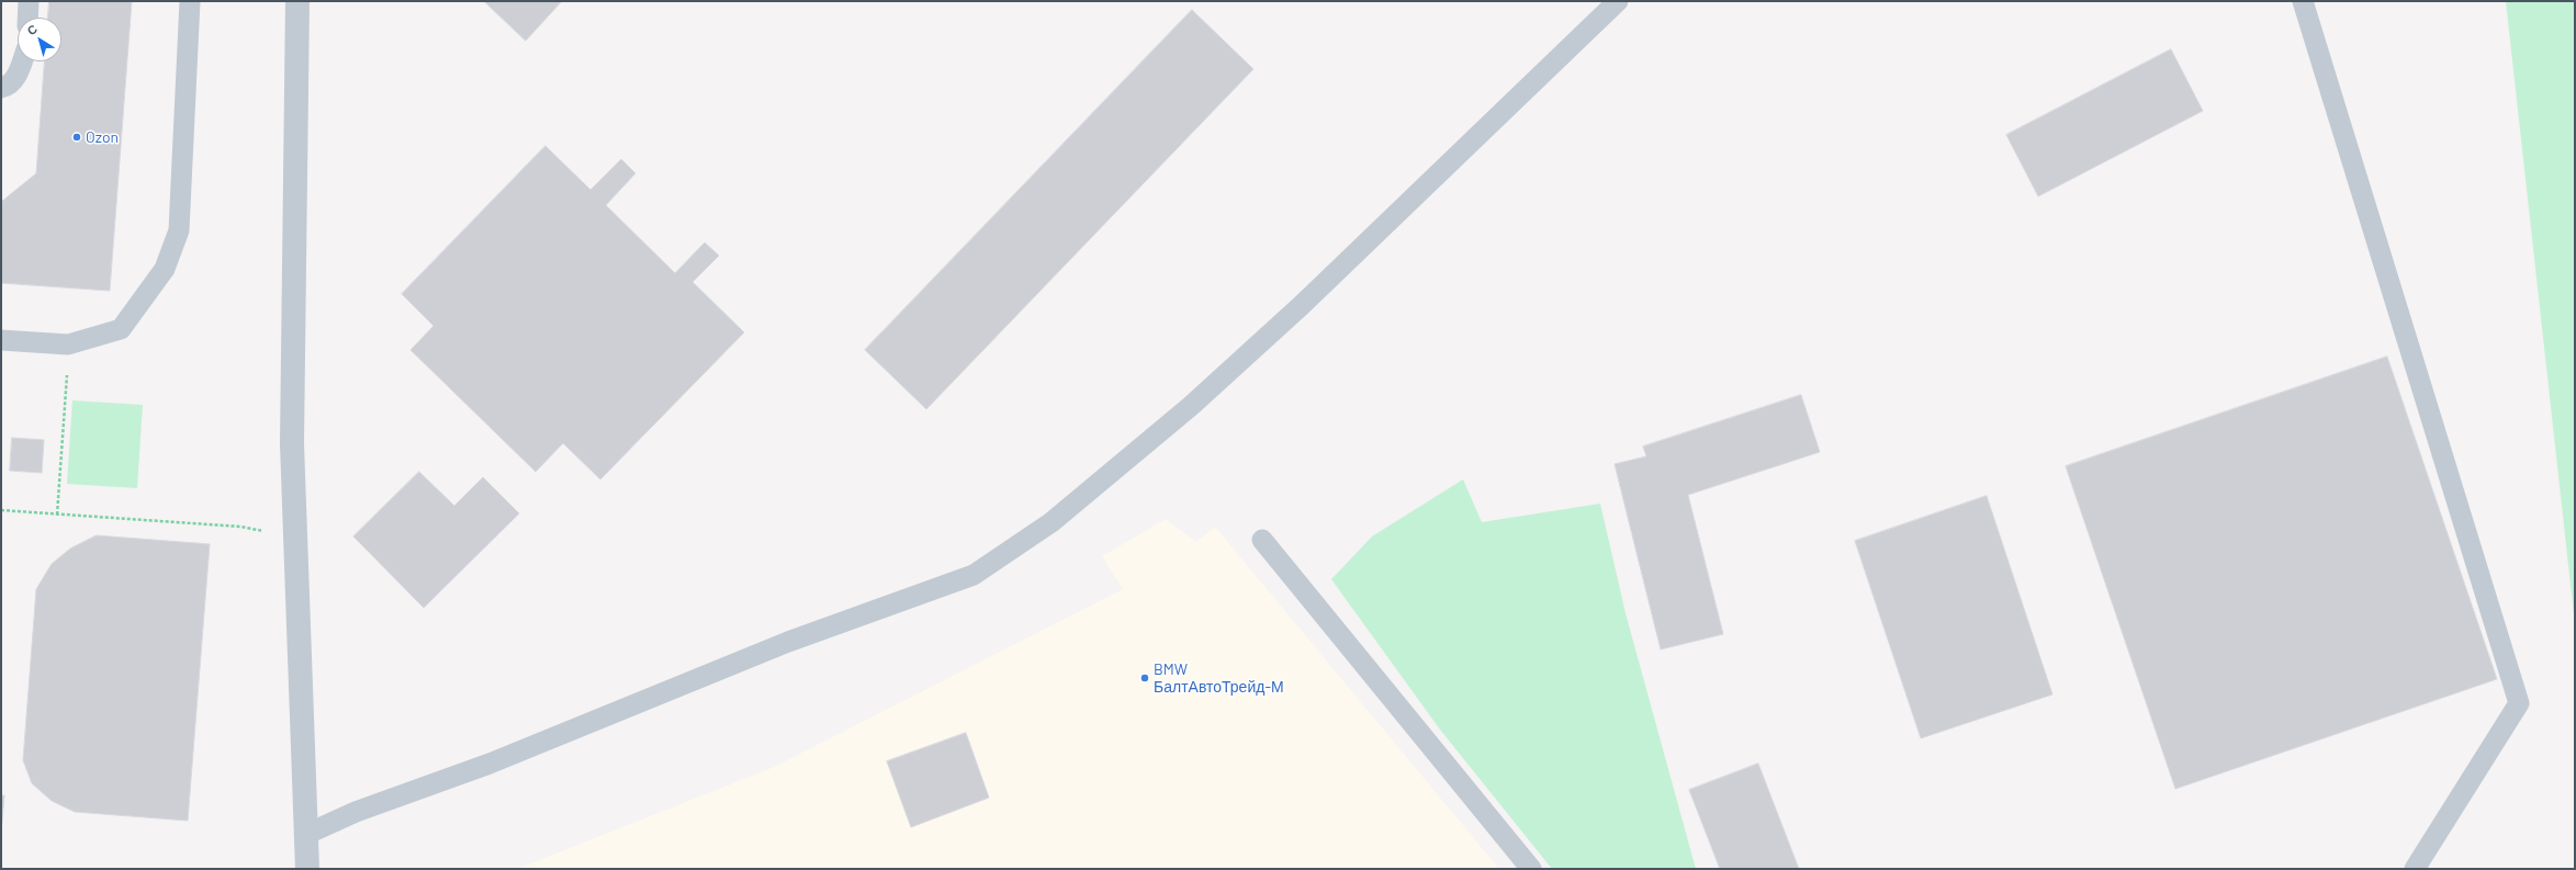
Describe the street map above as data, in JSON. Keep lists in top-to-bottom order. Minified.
{"places":["Ozon","BMW БалтАвтоТрейд-М"],"north":"top left"}
